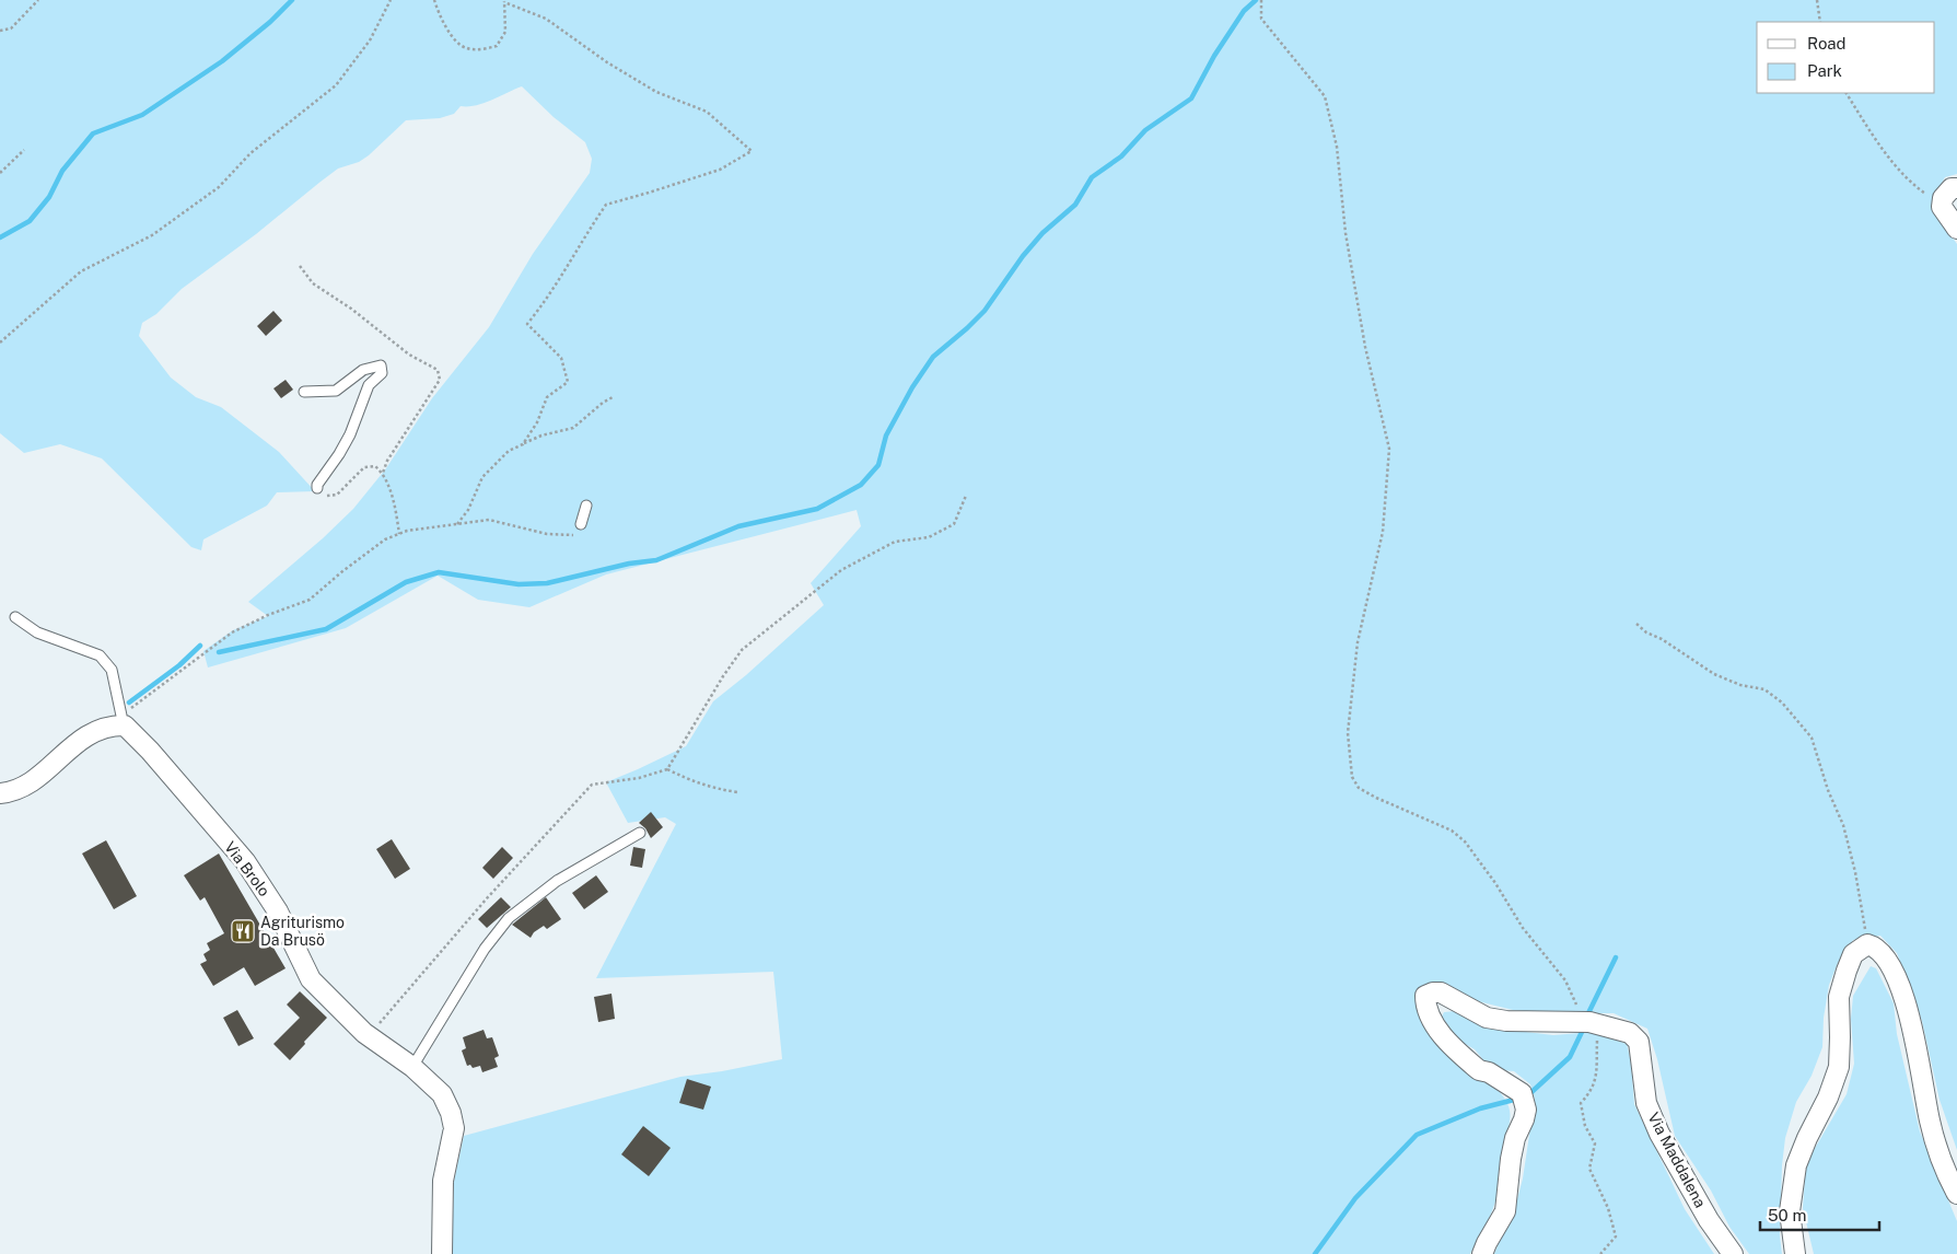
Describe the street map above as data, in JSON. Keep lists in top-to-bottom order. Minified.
{"streets":{"street":["Via Brolo","Via Maddalena"]},"places":{"restaurant":["Agriturismo Da Brusö"]},"legend":["Road","Park"],"scale_bar":"50 m"}
